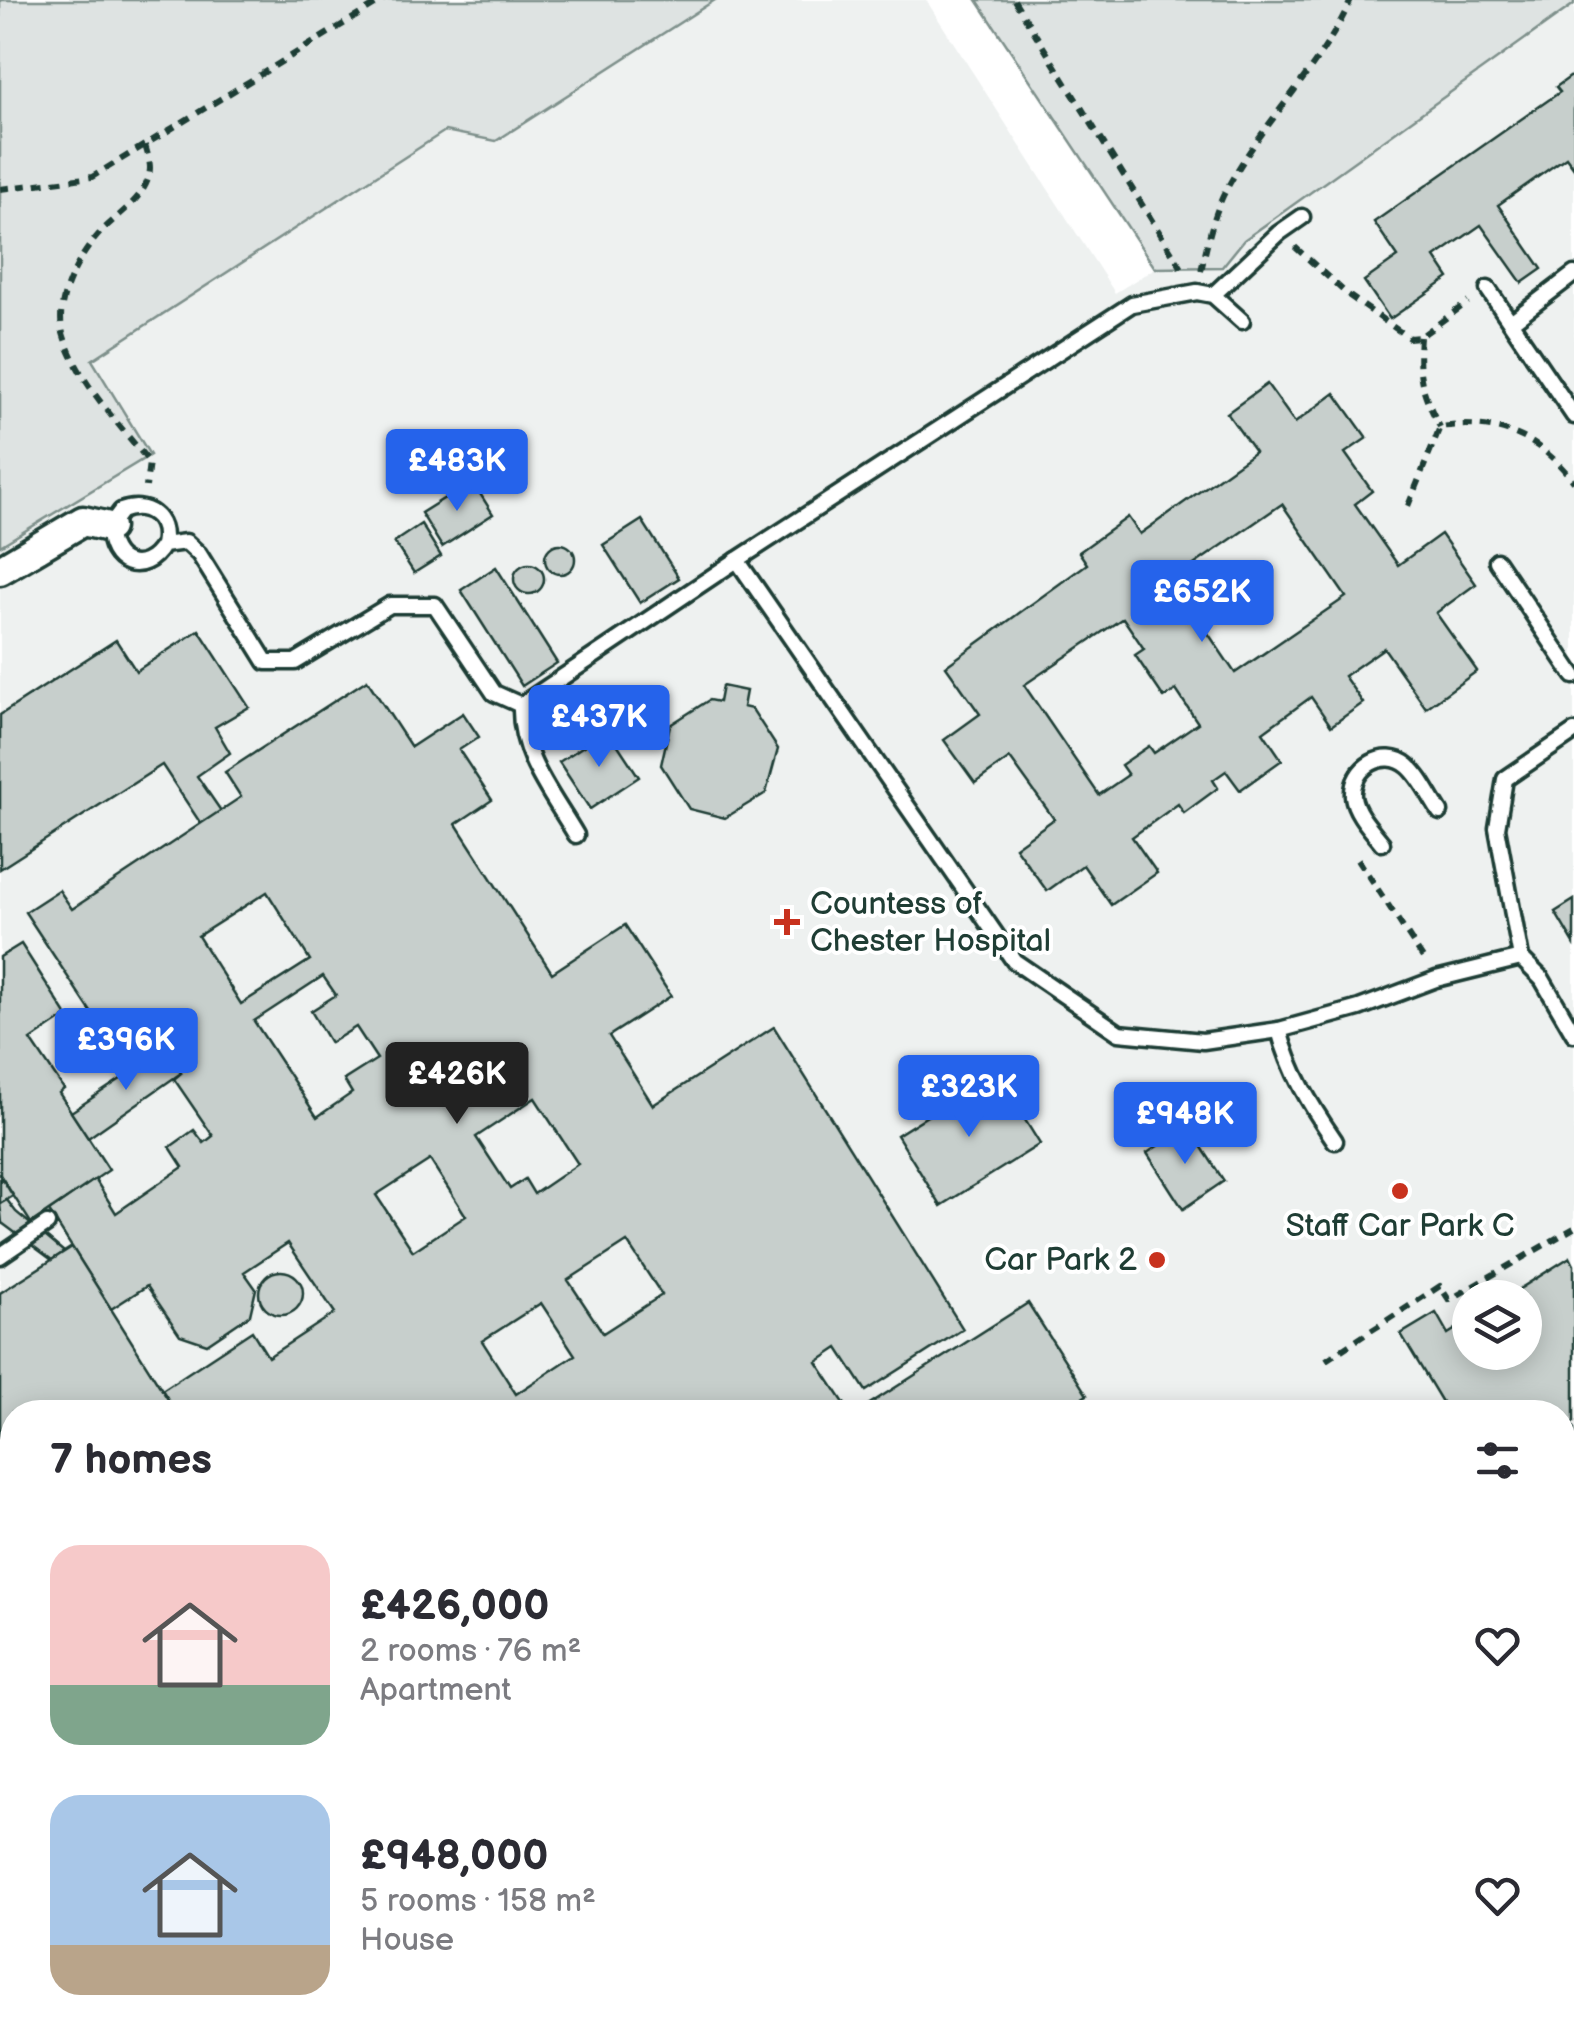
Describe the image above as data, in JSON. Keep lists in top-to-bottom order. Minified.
{"places":{"health":["Countess of Chester Hospital"],"other":["Staff Car Park C","Car Park 2"]},"page":{"price":["£483K","£652K","£437K","£396K","£426K","£323K","£948K"],"heading":"7 homes","list":[{"name":"£426,000","note":"2 rooms · 76 m² · Apartment"},{"name":"£948,000","note":"5 rooms · 158 m² · House"}]}}
